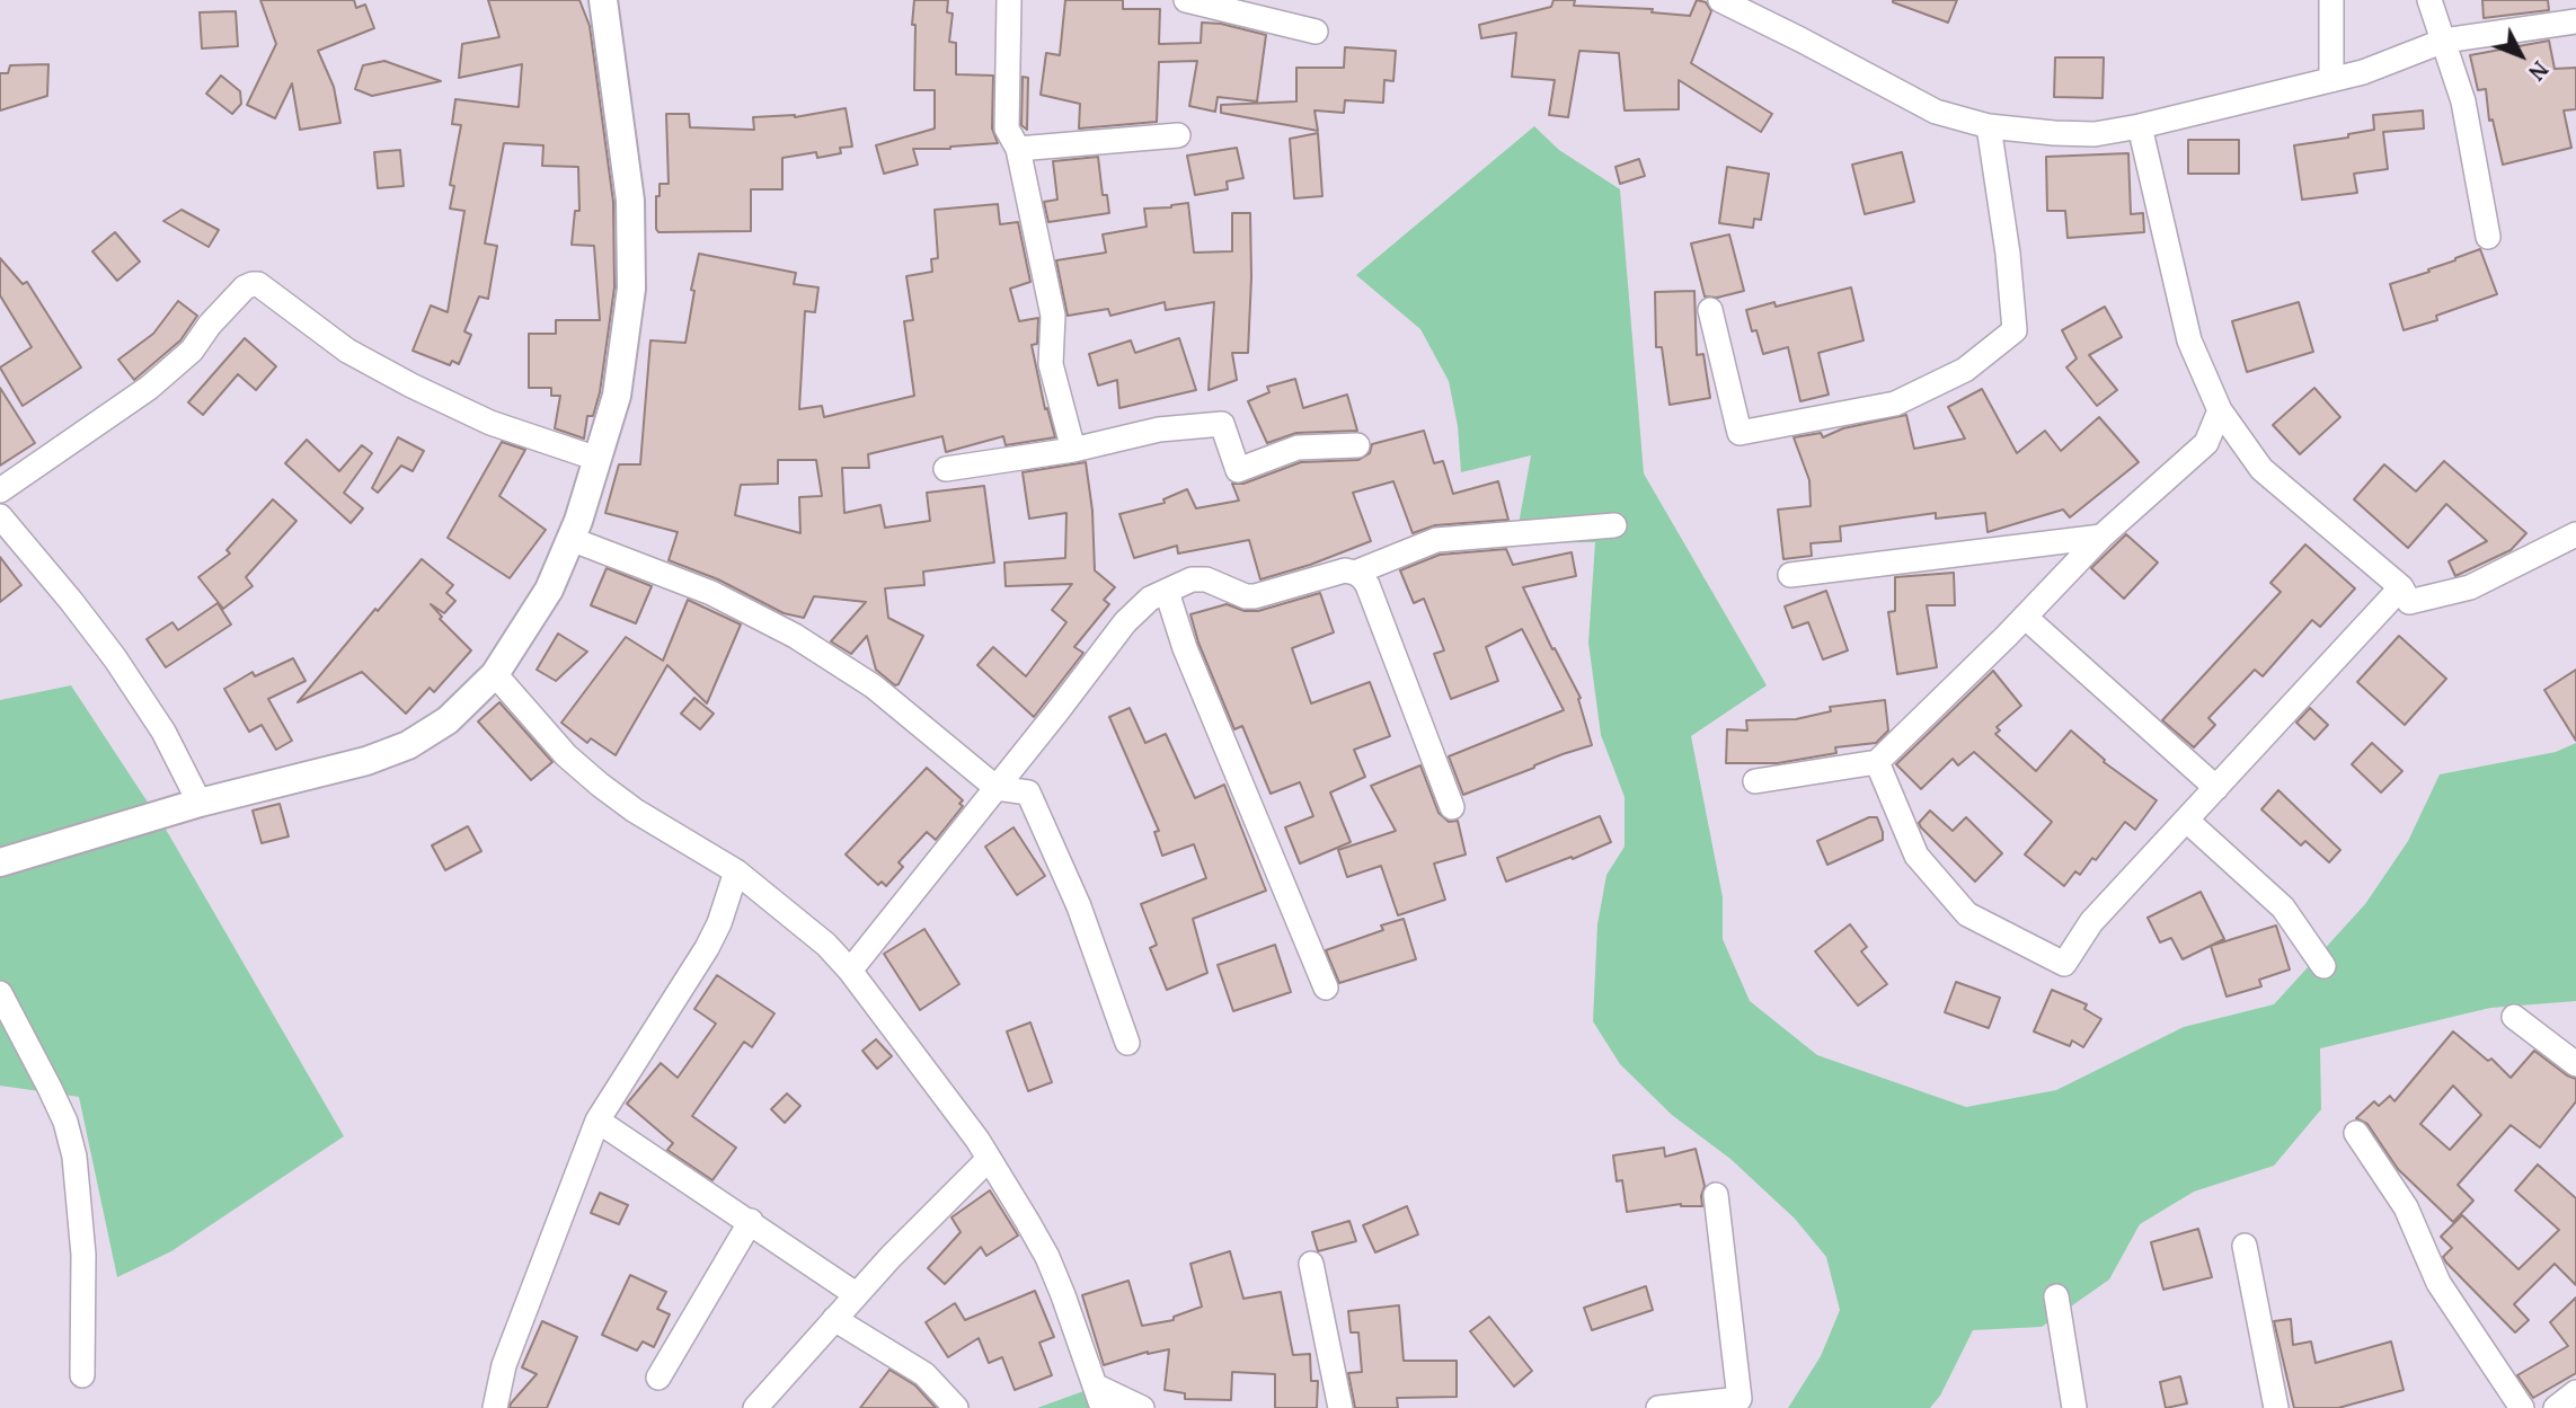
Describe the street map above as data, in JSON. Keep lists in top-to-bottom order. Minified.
{"north":"bottom right"}
